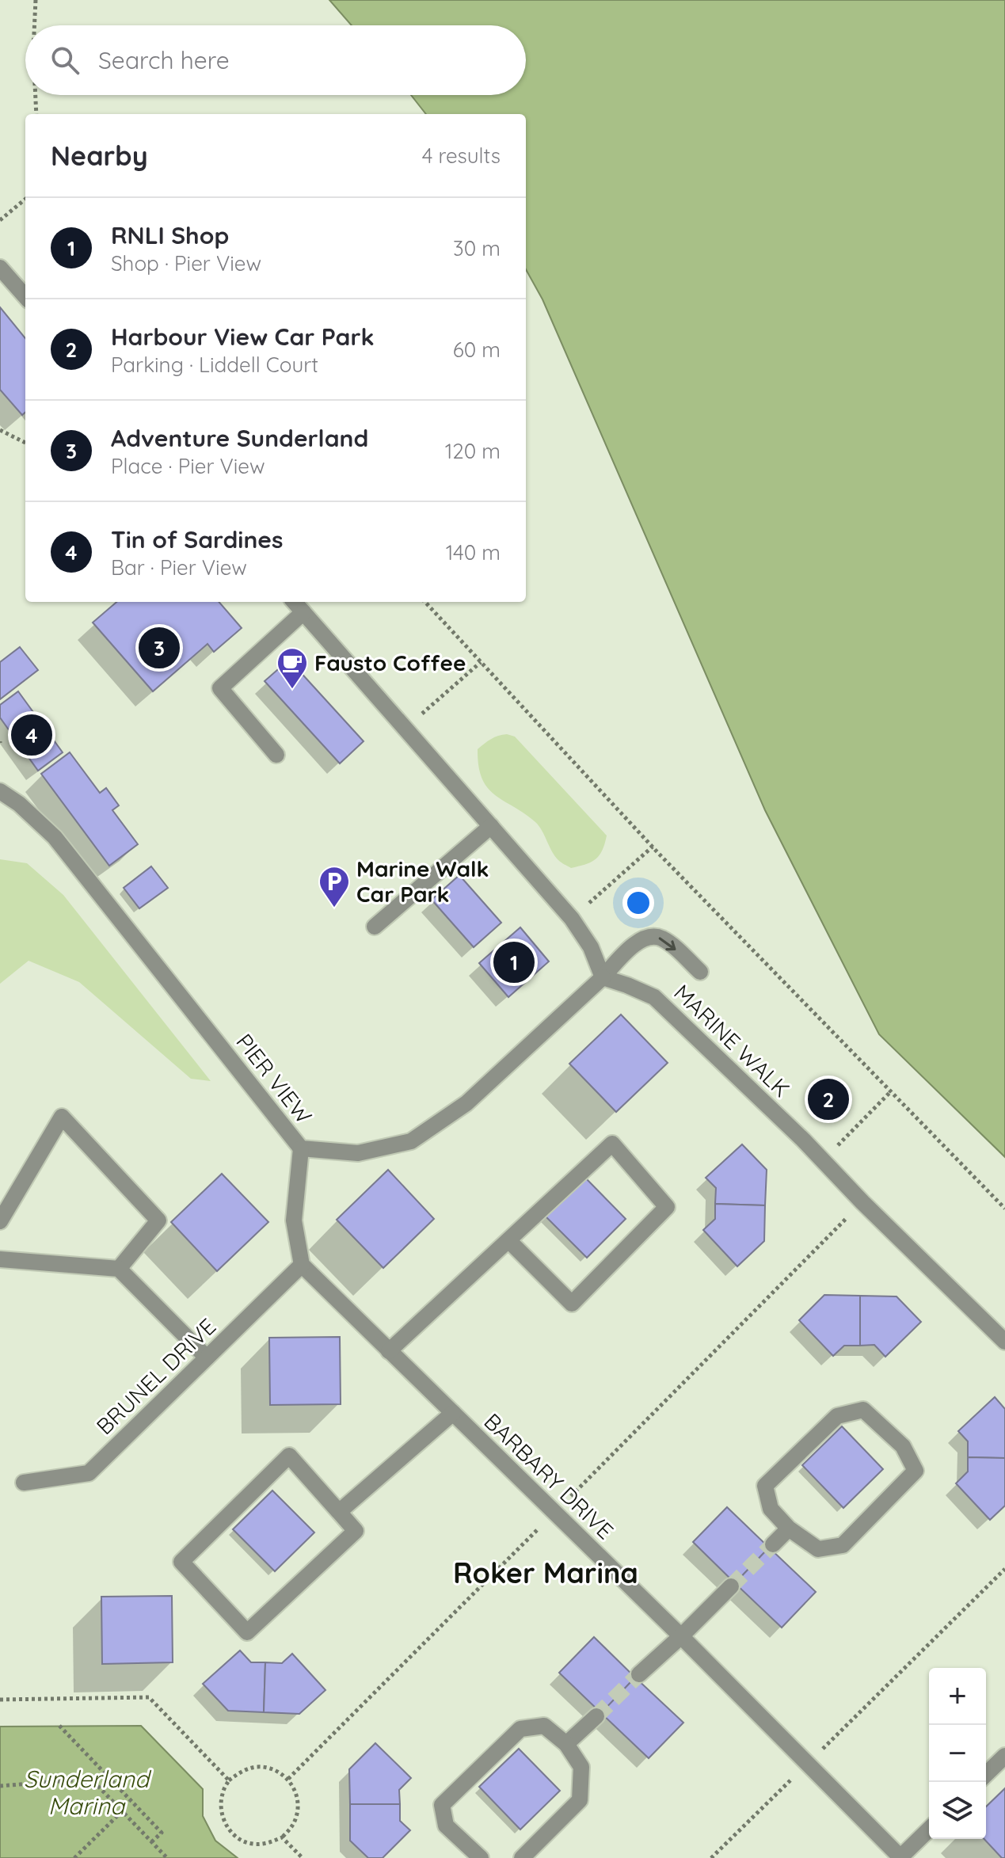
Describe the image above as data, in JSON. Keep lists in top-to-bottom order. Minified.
{"streets":{"street":["MARINE WALK","PIER VIEW","BRUNEL DRIVE","BARBARY DRIVE"]},"crossings":[["MARINE WALK","PIER VIEW"],["BRUNEL DRIVE","BARBARY DRIVE"]],"districts":["Roker Marina"],"water":["Sunderland Marina"],"places":{"cafe":["Fausto Coffee"],"parking":["Marine Walk Car Park"]},"page":{"search":"Search here","heading":["Nearby","4 results"],"list":[{"mark":"1","name":"RNLI Shop","note":"Shop · Pier View","value":"30 m"},{"mark":"2","name":"Harbour View Car Park","note":"Parking · Liddell Court","value":"60 m"},{"mark":"3","name":"Adventure Sunderland","note":"Place · Pier View","value":"120 m"},{"mark":"4","name":"Tin of Sardines","note":"Bar · Pier View","value":"140 m"}],"pins":["3","4","1","2"],"map_buttons":["+","−"]}}
